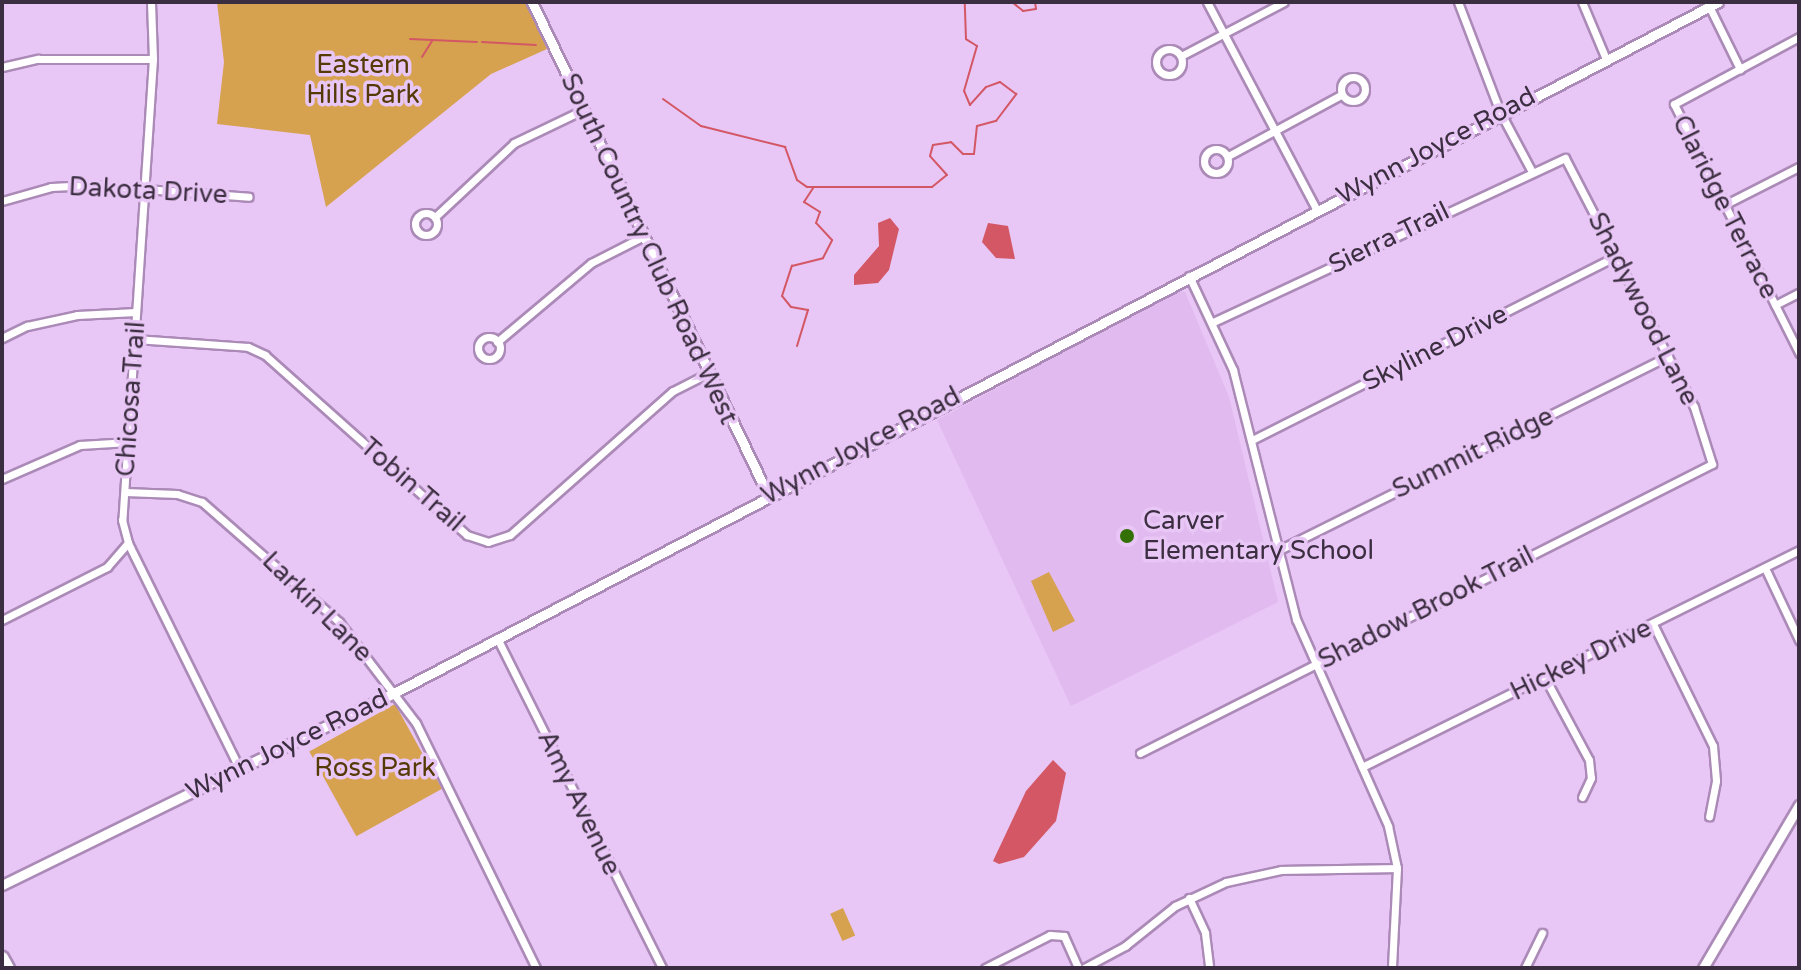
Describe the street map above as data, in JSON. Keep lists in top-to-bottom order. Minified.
{"streets":{"street":["Wynn Joyce Road","Dakota Drive","Claridge Terrace","Sierra Trail","South Country Club Road West","Shadywood Lane","Skyline Drive","Chicosa Trail","Summit Ridge","Tobin Trail","Larkin Lane","Shadow Brook Trail","Hickey Drive","Amy Avenue"]},"crossings":[["Wynn Joyce Road","South Country Club Road West"],["Wynn Joyce Road","Chicosa Trail"],["Wynn Joyce Road","Larkin Lane"],["Wynn Joyce Road","Amy Avenue"],["Dakota Drive","Chicosa Trail"],["Sierra Trail","Shadywood Lane"],["South Country Club Road West","Tobin Trail"],["Shadywood Lane","Skyline Drive"],["Shadywood Lane","Summit Ridge"],["Shadywood Lane","Shadow Brook Trail"],["Chicosa Trail","Tobin Trail"],["Chicosa Trail","Larkin Lane"]],"parks":["Eastern Hills Park","Ross Park"],"places":["Carver Elementary School"]}
